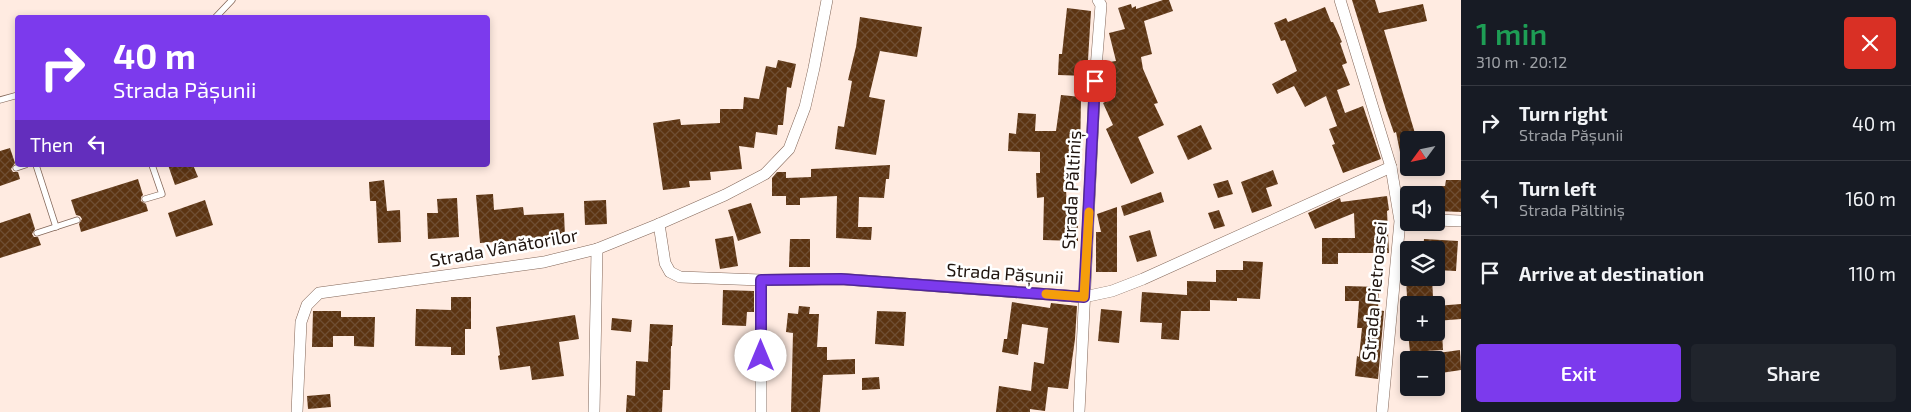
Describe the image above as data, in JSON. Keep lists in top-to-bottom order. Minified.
{"streets":{"street":["Strada Păltiniș","Strada Vânătorilor","Strada Pășunii","Strada Pietroasei"]},"crossings":[["Strada Păltiniș","Strada Pășunii"],["Strada Vânătorilor","Strada Pășunii"],["Strada Pășunii","Strada Pietroasei"]],"north":"bottom left","page":{"heading":["1 min","310 m · 20:12"],"turn":["40 m","Strada Pășunii"],"list":[{"name":"Turn right","note":"Strada Pășunii","value":"40 m"},{"name":"Turn left","note":"Strada Păltiniș","value":"160 m"},{"name":"Arrive at destination","value":"110 m"}],"then":"Then","map_buttons":["+","−"],"buttons":["Exit","Share"]}}
